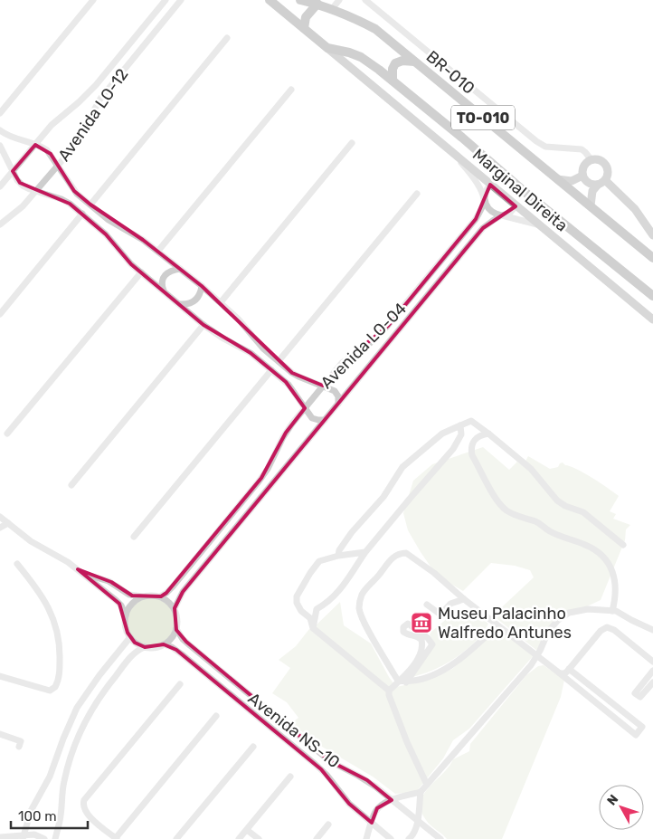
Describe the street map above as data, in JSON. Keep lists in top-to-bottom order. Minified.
{"streets":{"highway":["BR-010","TO-010"],"main road":["Marginal Direita"],"street":["Avenida LO-12","Avenida LO-04","Avenida NS-10"]},"crossings":[["TO-010","Marginal Direita"],["Marginal Direita","Avenida LO-04"],["Avenida LO-04","Avenida NS-10"]],"places":{"museum":["Museu Palacinho Walfredo Antunes"]},"scale_bar":"100 m","north":"top left"}
